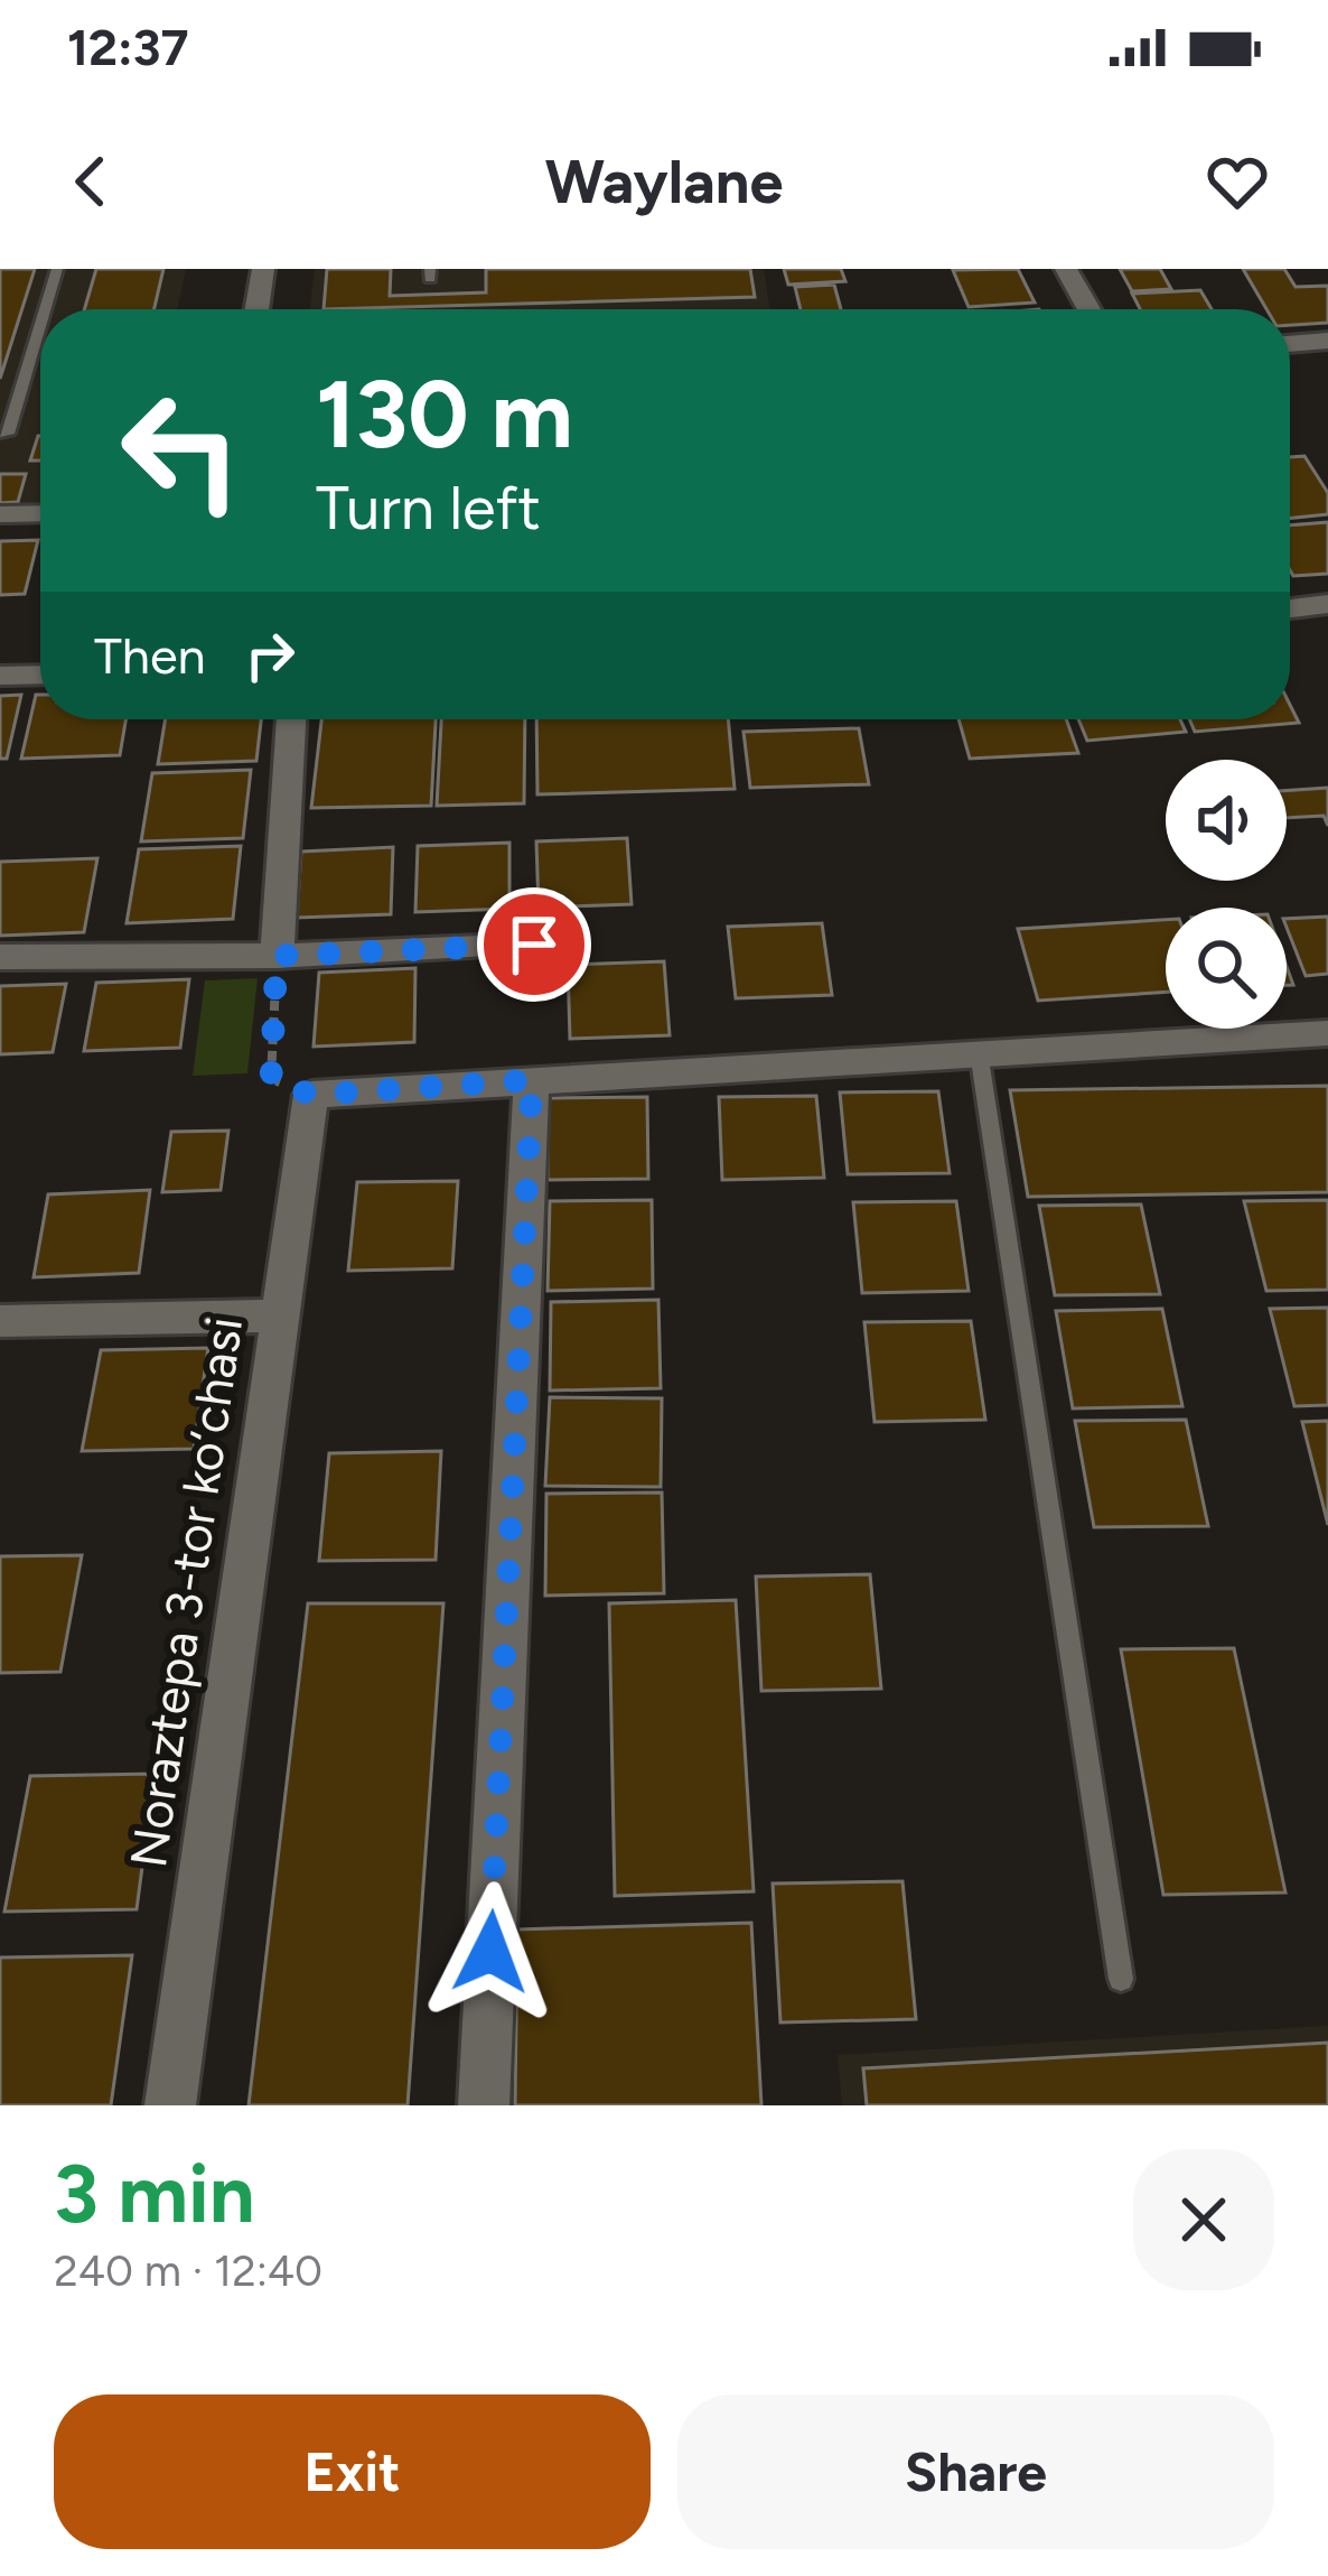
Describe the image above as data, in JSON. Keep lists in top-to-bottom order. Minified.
{"streets":{"street":["Noraztepa 3-tor ko‘chasi"]},"page":{"status":"12:37","header":"Waylane","turn":["130 m","Turn left"],"then":"Then","heading":["3 min","240 m · 12:40"],"buttons":["Exit","Share"]}}
